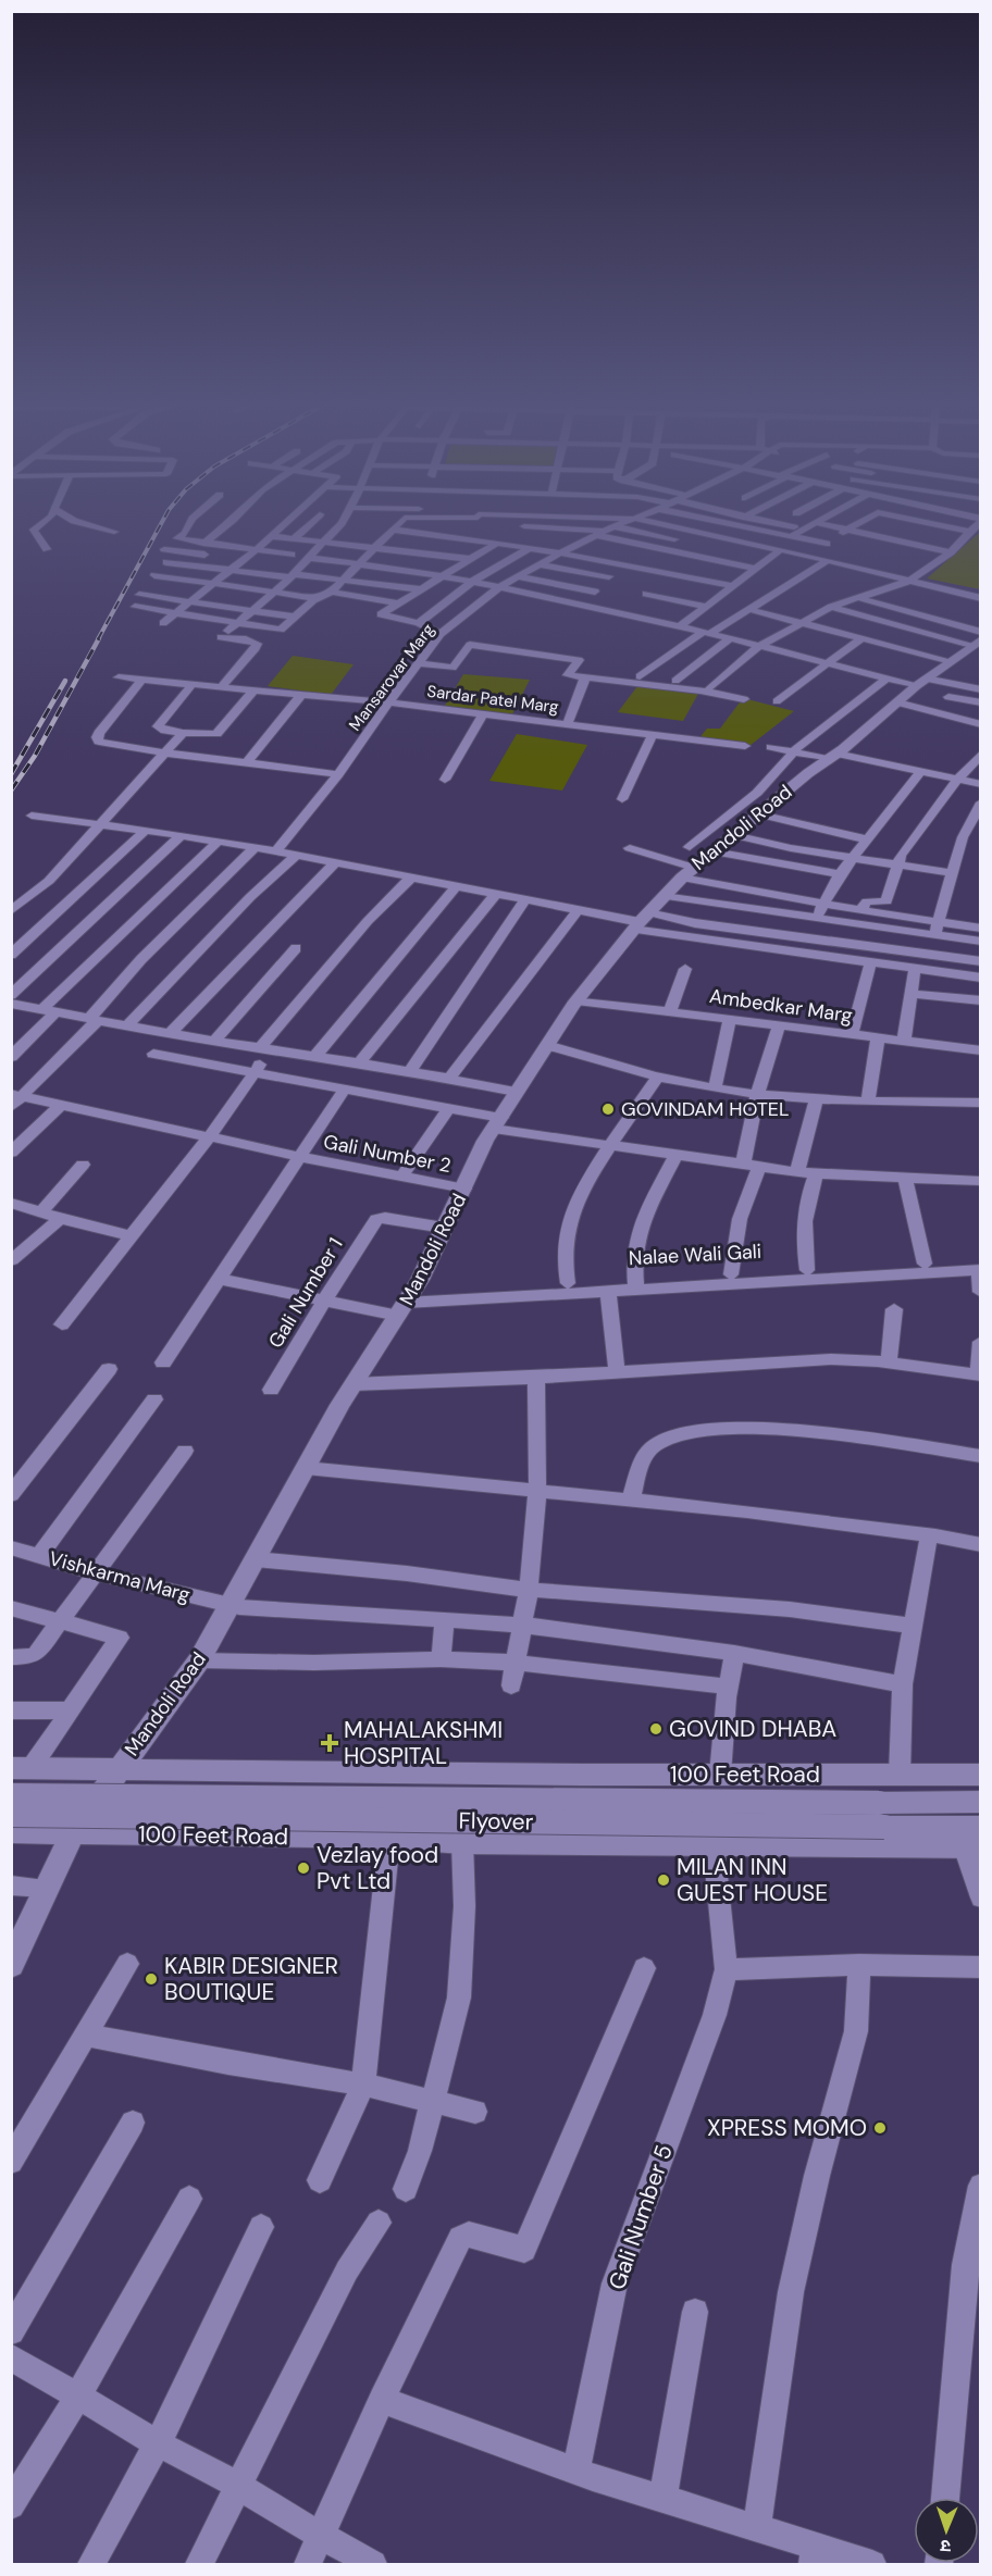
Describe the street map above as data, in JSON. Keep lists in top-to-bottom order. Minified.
{"streets":{"street":["Mansarovar Marg","Sardar Patel Marg","Mandoli Road","Ambedkar Marg","Gali Number 2","Nalae Wali Gali","Gali Number 1","Vishkarma Marg","100 Feet Road","Flyover","Gali Number 5"]},"crossings":[["Mansarovar Marg","Sardar Patel Marg"],["Mandoli Road","Ambedkar Marg"],["Mandoli Road","Gali Number 2"],["Mandoli Road","Nalae Wali Gali"],["Mandoli Road","Gali Number 1"],["Mandoli Road","Vishkarma Marg"],["Mandoli Road","100 Feet Road"]],"places":{"other":["GOVINDAM HOTEL","GOVIND DHABA","Vezlay food Pvt Ltd","MILAN INN GUEST HOUSE","KABIR DESIGNER BOUTIQUE","XPRESS MOMO"],"health":["MAHALAKSHMI HOSPITAL"]},"north":"bottom"}
